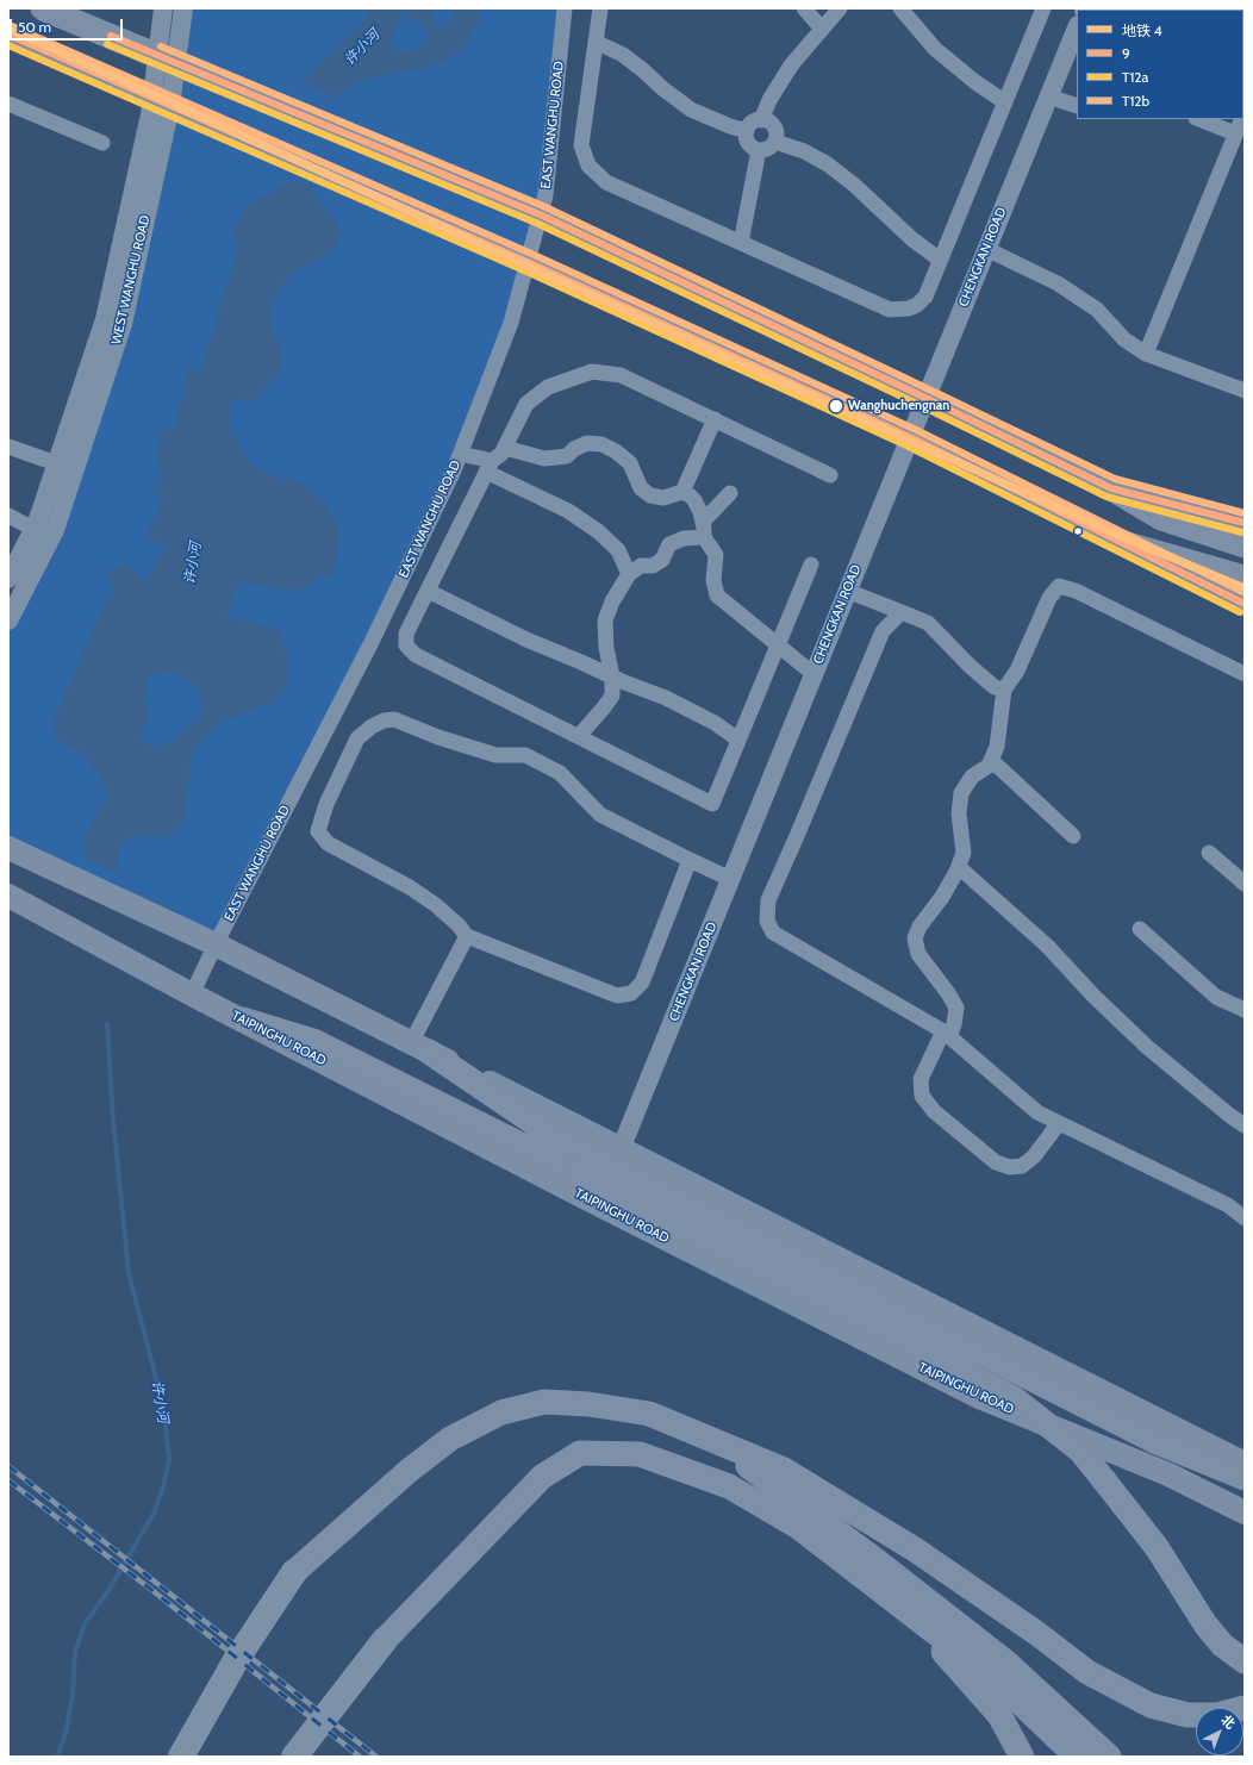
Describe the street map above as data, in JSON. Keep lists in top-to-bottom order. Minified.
{"streets":{"main road":["TAIPINGHU ROAD"],"street":["EAST WANGHU ROAD","CHENGKAN ROAD","WEST WANGHU ROAD"]},"crossings":[["EAST WANGHU ROAD","TAIPINGHU ROAD"],["CHENGKAN ROAD","TAIPINGHU ROAD"]],"water":["许小河"],"places":["Wanghuchengnan"],"lines":["transit line T12b","metro line 4","transit line 9","transit line T12a"],"legend":["地铁 4","9","T12a","T12b"],"scale_bar":"50 m","north":"top right"}
